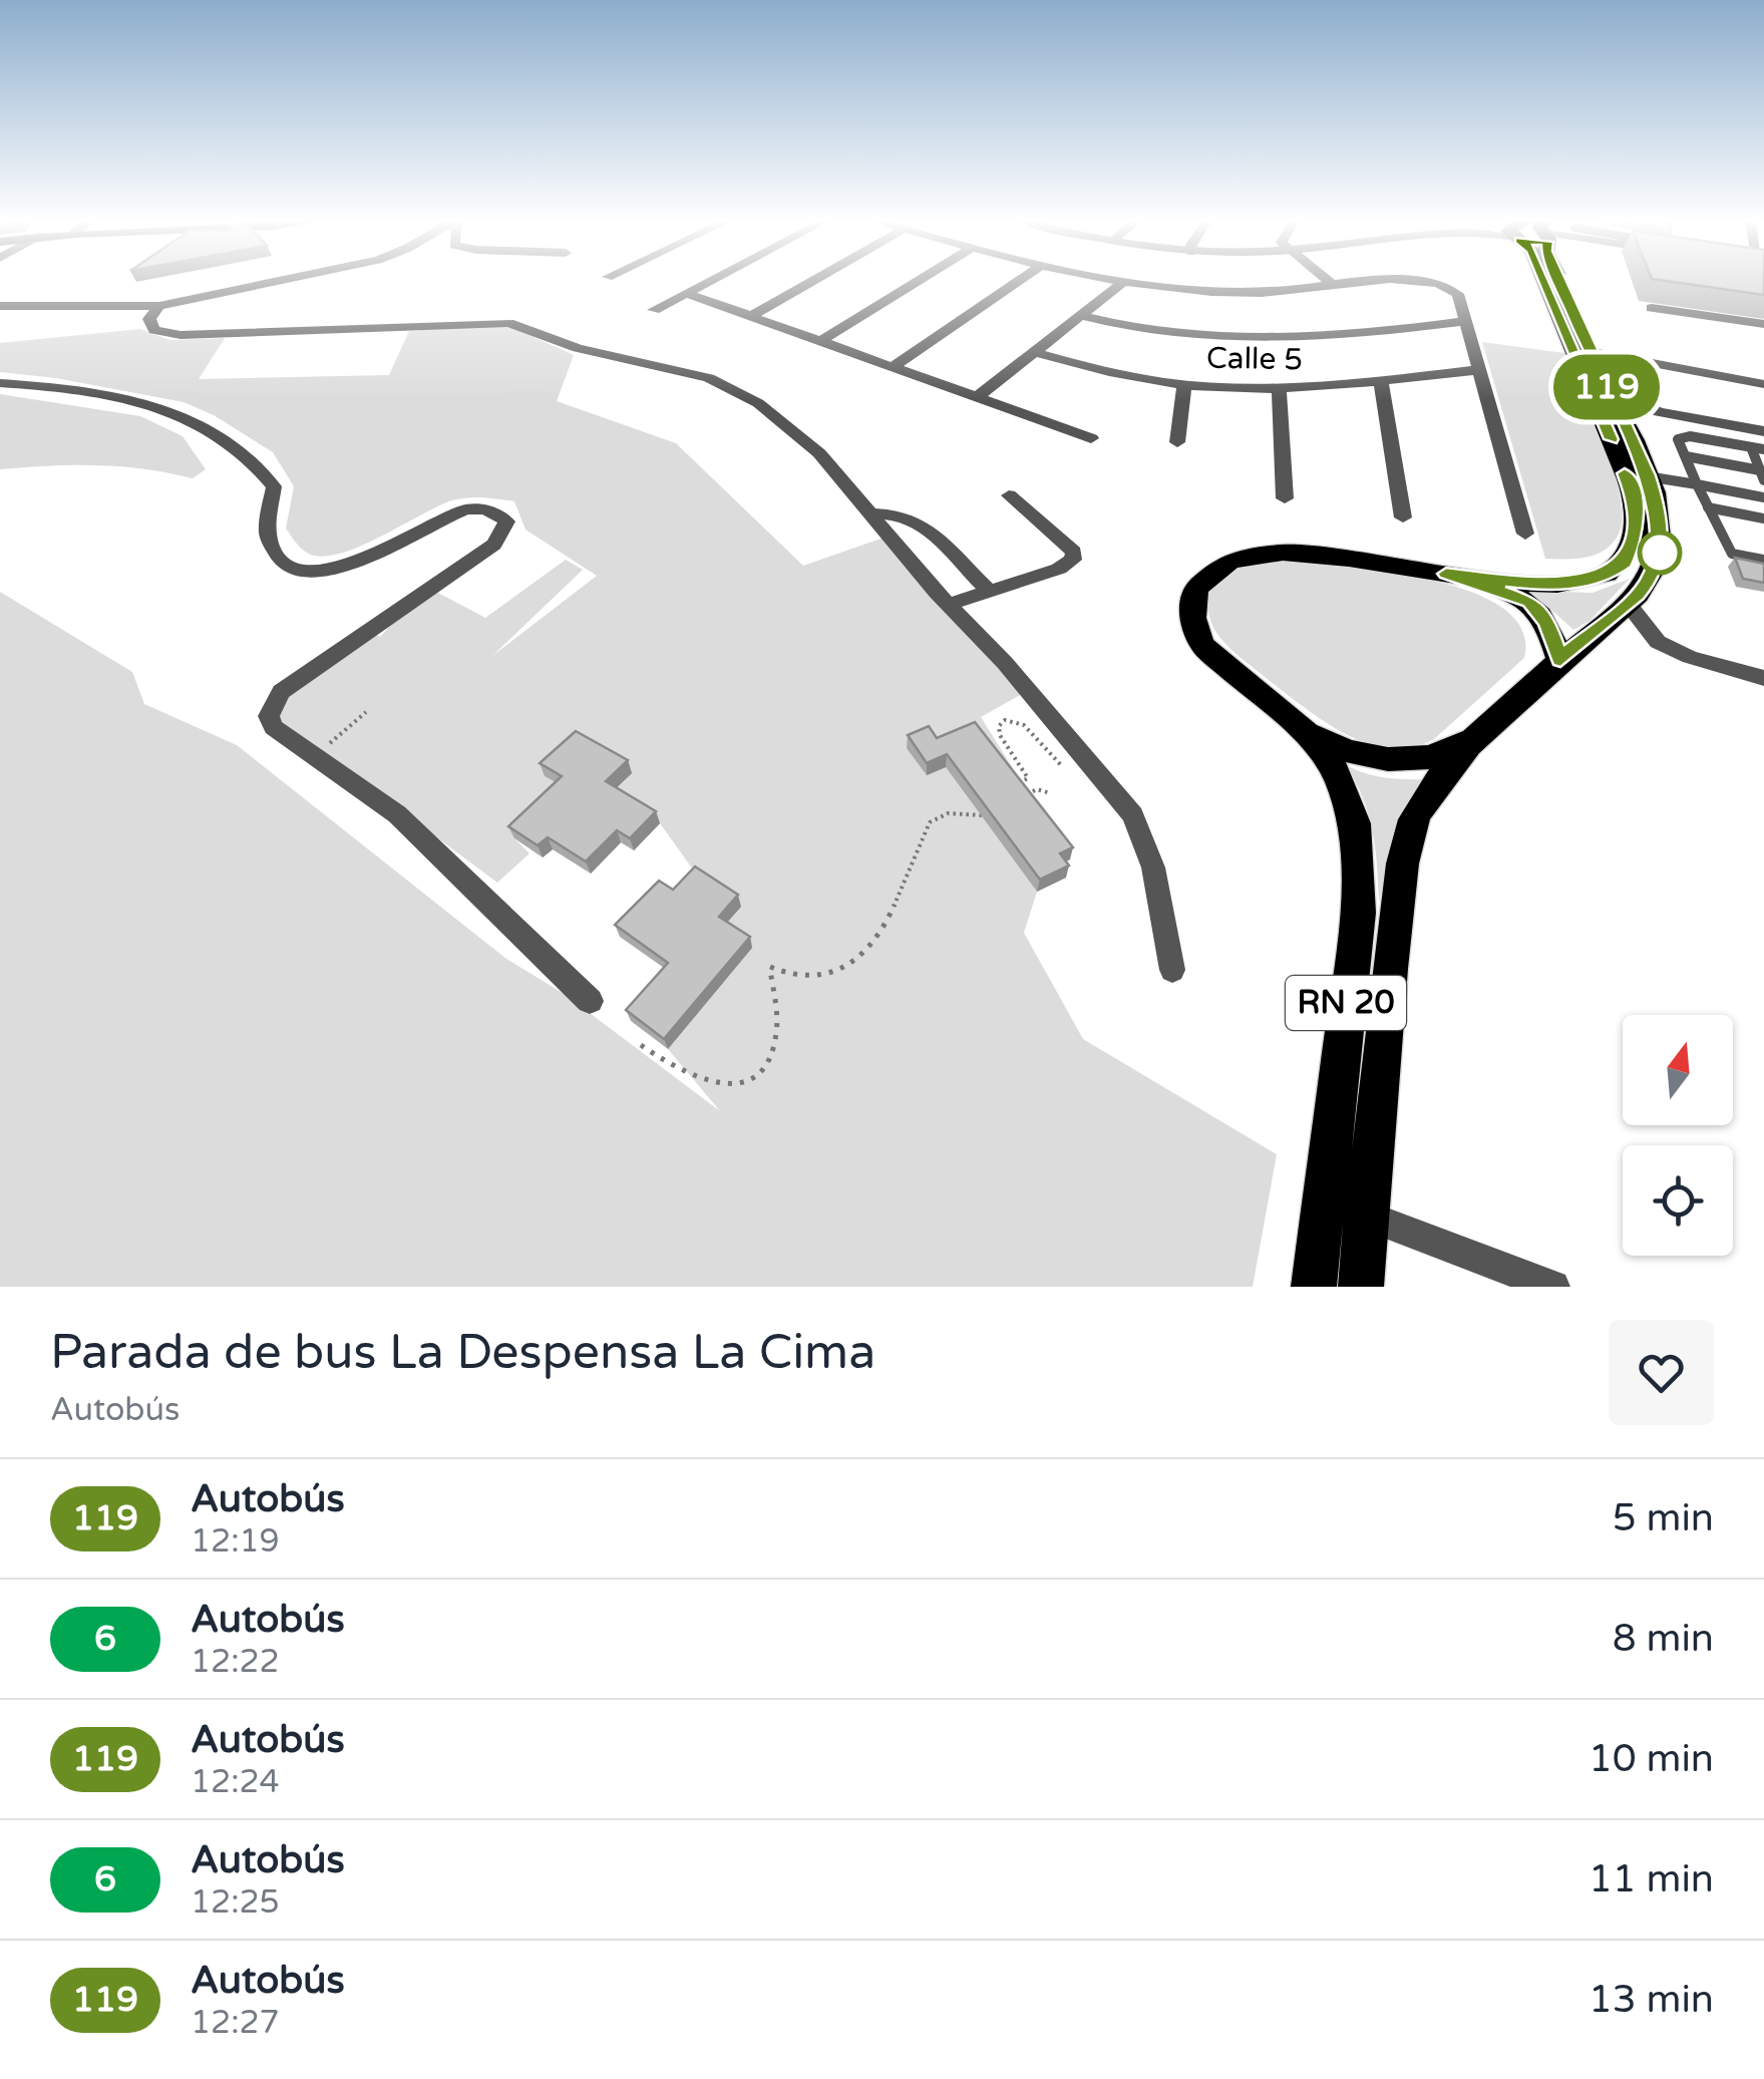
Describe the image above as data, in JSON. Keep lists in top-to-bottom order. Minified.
{"streets":{"highway":["RN 20"],"street":["Calle 5"]},"lines":["bus line 119"],"north":"top","page":{"on_map":"119","heading":["Parada de bus La Despensa La Cima","Autobús"],"list":[{"mark":"119","name":"Autobús","note":"12:19","value":"5 min"},{"mark":"6","name":"Autobús","note":"12:22","value":"8 min"},{"mark":"119","name":"Autobús","note":"12:24","value":"10 min"},{"mark":"6","name":"Autobús","note":"12:25","value":"11 min"},{"mark":"119","name":"Autobús","note":"12:27","value":"13 min"}]}}
